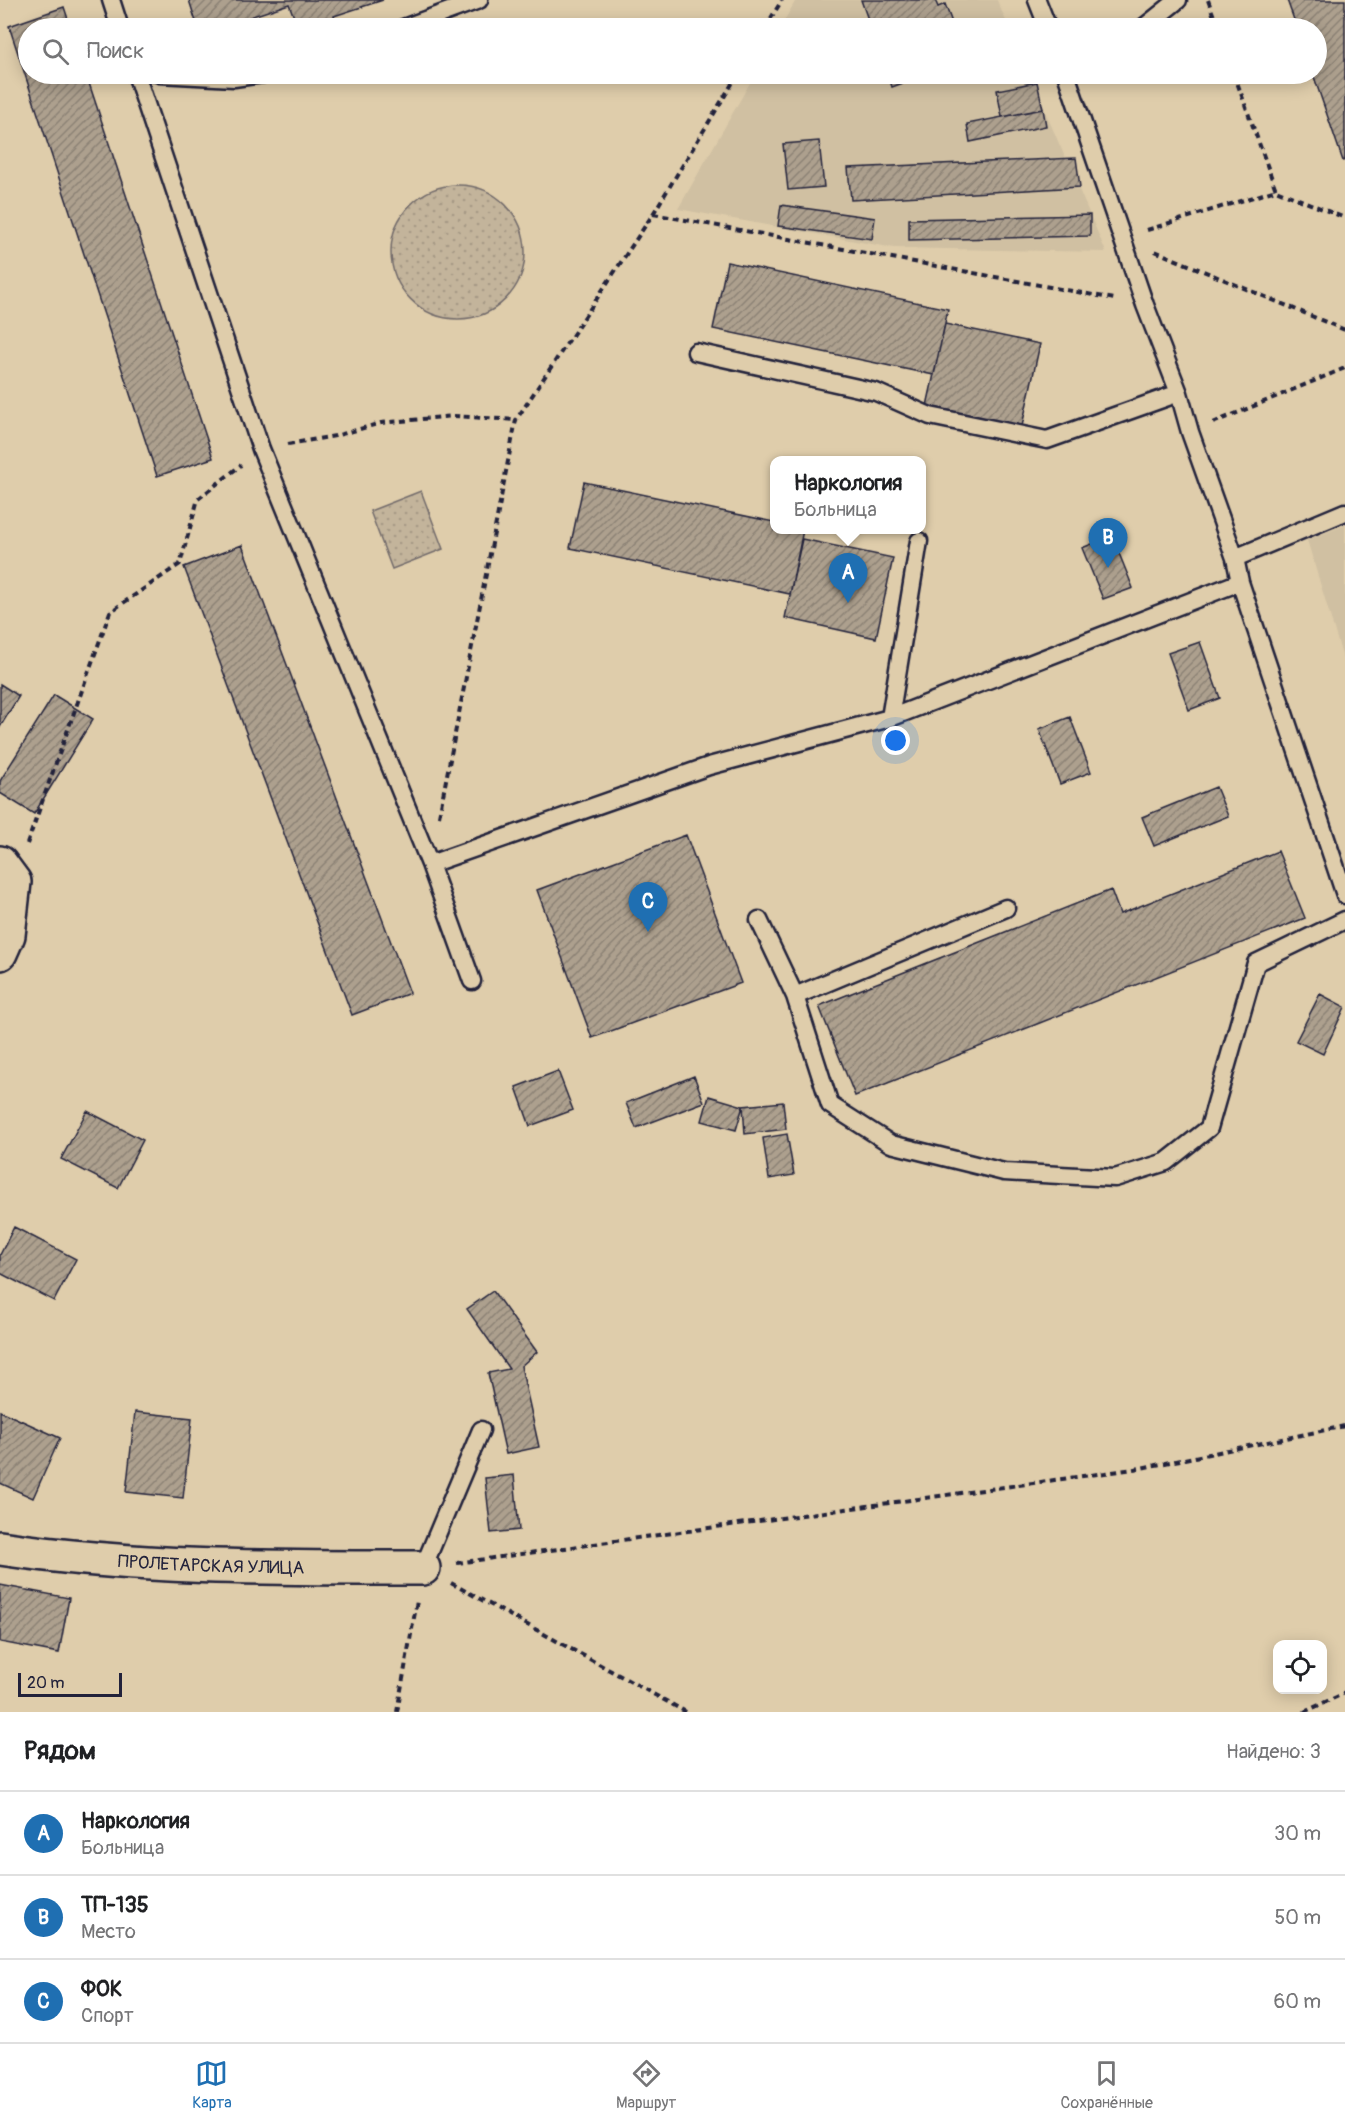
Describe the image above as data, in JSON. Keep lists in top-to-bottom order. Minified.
{"streets":{"street":["ПРОЛЕТАРСКАЯ УЛИЦА"]},"scale_bar":"20 m","page":{"search":"Поиск","popup":["Наркология","Больница"],"pins":["B","A","C"],"scale":"20 m","heading":["Рядом","Найдено: 3"],"list":[{"mark":"A","name":"Наркология","note":"Больница","value":"30 m"},{"mark":"B","name":"ТП-135","note":"Место","value":"50 m"},{"mark":"C","name":"ФОК","note":"Спорт","value":"60 m"}],"nav":["Карта","Маршрут","Сохранённые"]}}
